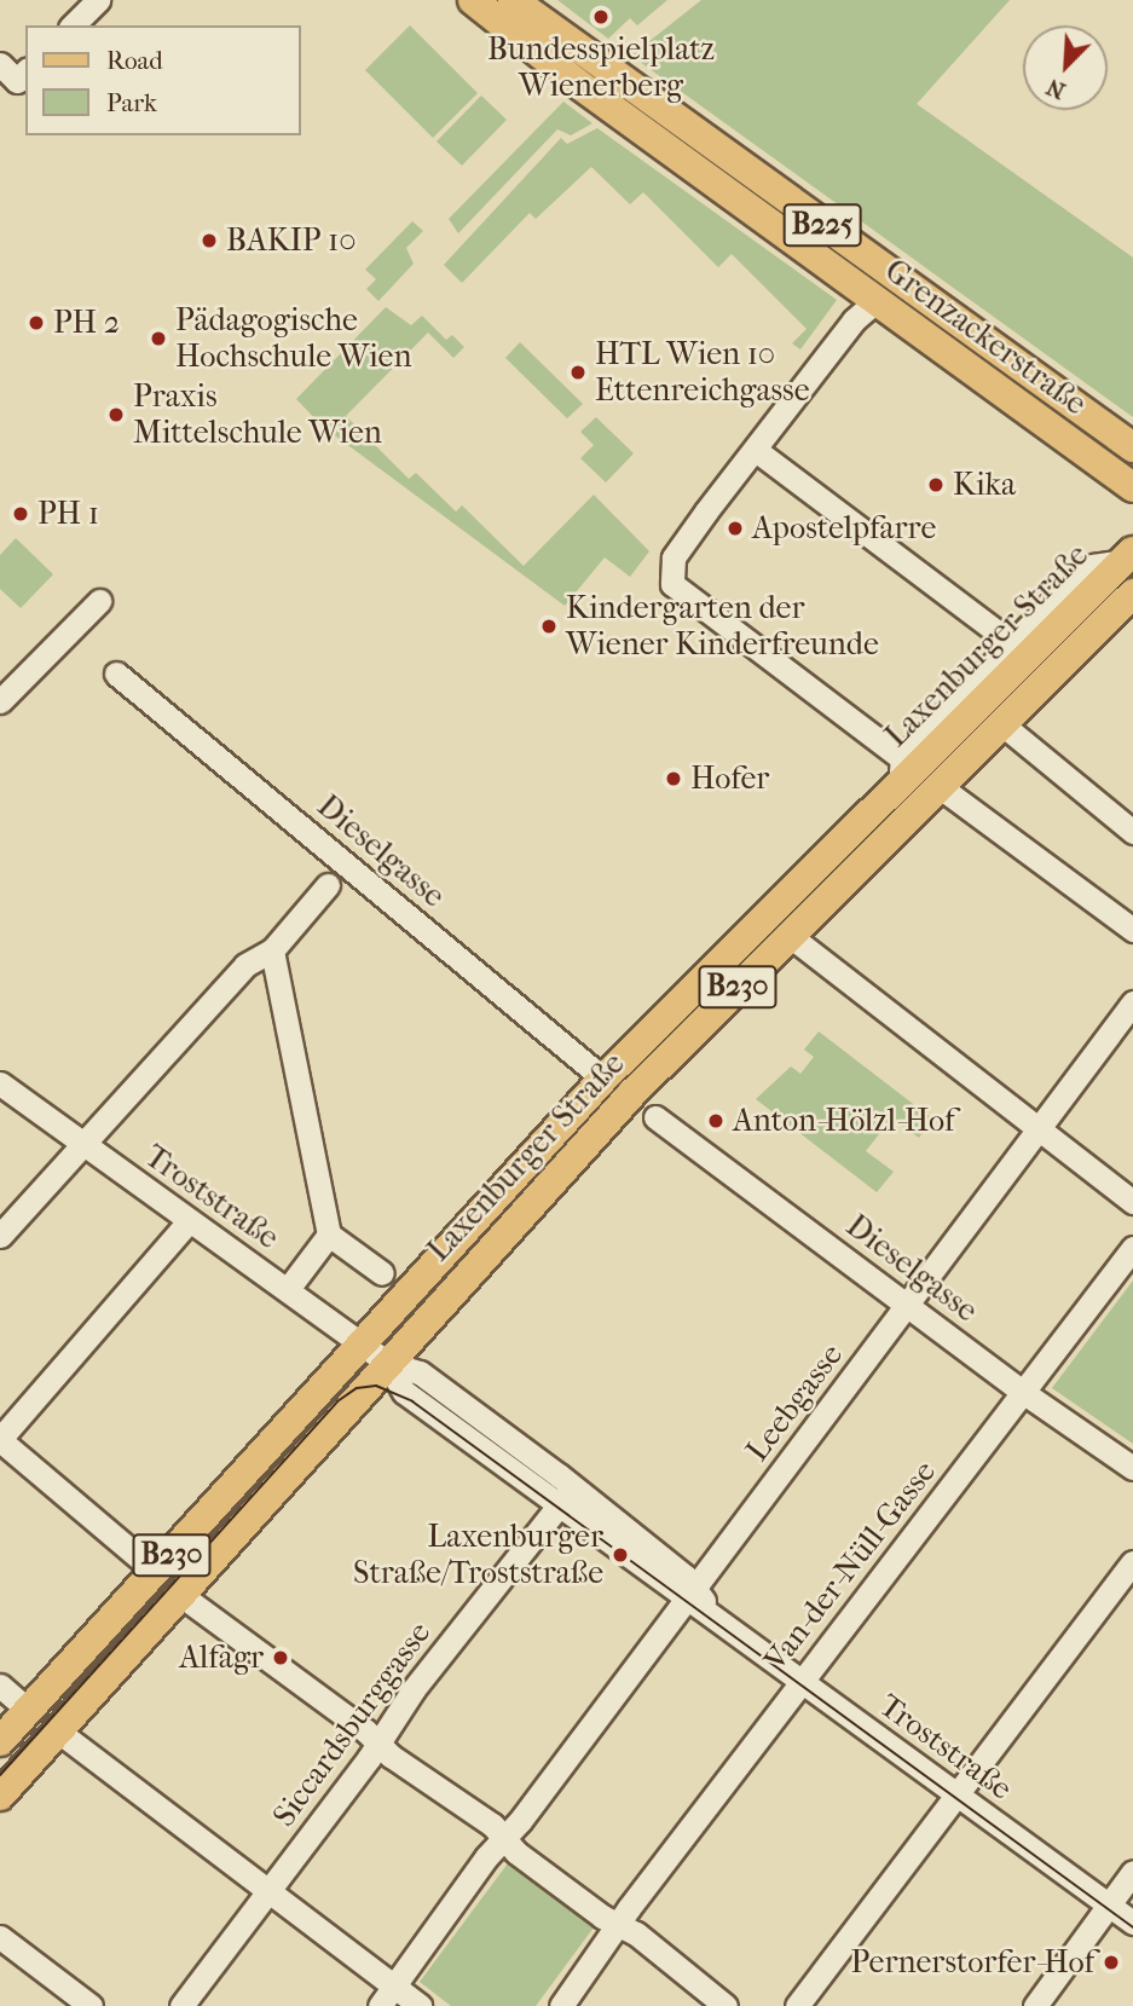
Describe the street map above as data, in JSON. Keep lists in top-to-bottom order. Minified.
{"streets":{"main road":["B225","Grenzackerstraße","Laxenburger Straße","B230"],"street":["Dieselgasse","Troststraße","Leebgasse","Van-der-Nüll-Gasse","Siccardsburggasse"]},"crossings":[["Laxenburger Straße","Dieselgasse"],["Laxenburger Straße","Troststraße"],["Dieselgasse","Leebgasse"],["Dieselgasse","Van-der-Nüll-Gasse"],["Troststraße","Leebgasse"],["Troststraße","Van-der-Nüll-Gasse"],["Troststraße","Siccardsburggasse"]],"places":["Bundesspielplatz Wienerberg","BAKIP 10","PH 2","Pädagogische Hochschule Wien","HTL Wien 10 Ettenreichgasse","Praxis Mittelschule Wien","Kika","PH 1","Apostelpfarre","Kindergarten der Wiener Kinderfreunde","Hofer","Anton-Hölzl-Hof","Laxenburger Straße/Troststraße","Alfagr","Pernerstorfer-Hof"],"legend":["Road","Park"],"north":"bottom left"}
